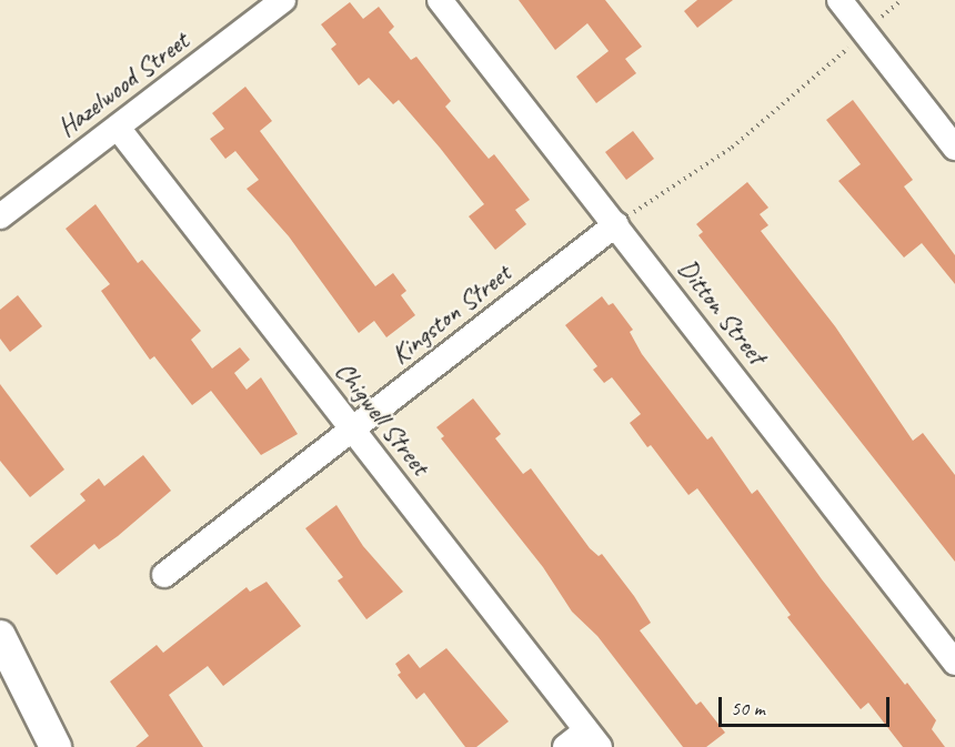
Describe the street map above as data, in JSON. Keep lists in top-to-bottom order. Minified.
{"streets":{"street":["Hazelwood Street","Ditton Street","Kingston Street","Chigwell Street"]},"crossings":[["Hazelwood Street","Chigwell Street"],["Ditton Street","Kingston Street"],["Kingston Street","Chigwell Street"]],"scale_bar":"50 m"}
